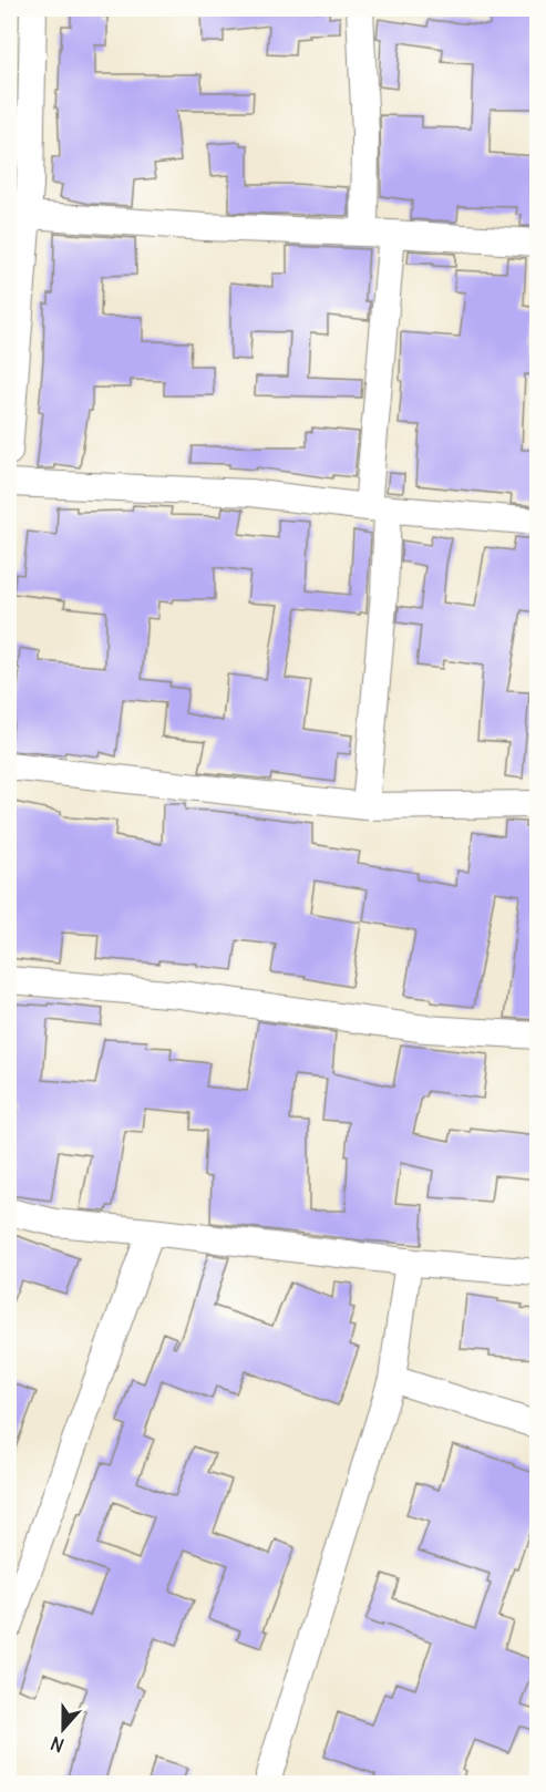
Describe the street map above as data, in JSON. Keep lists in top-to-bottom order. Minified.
{"north":"bottom"}
